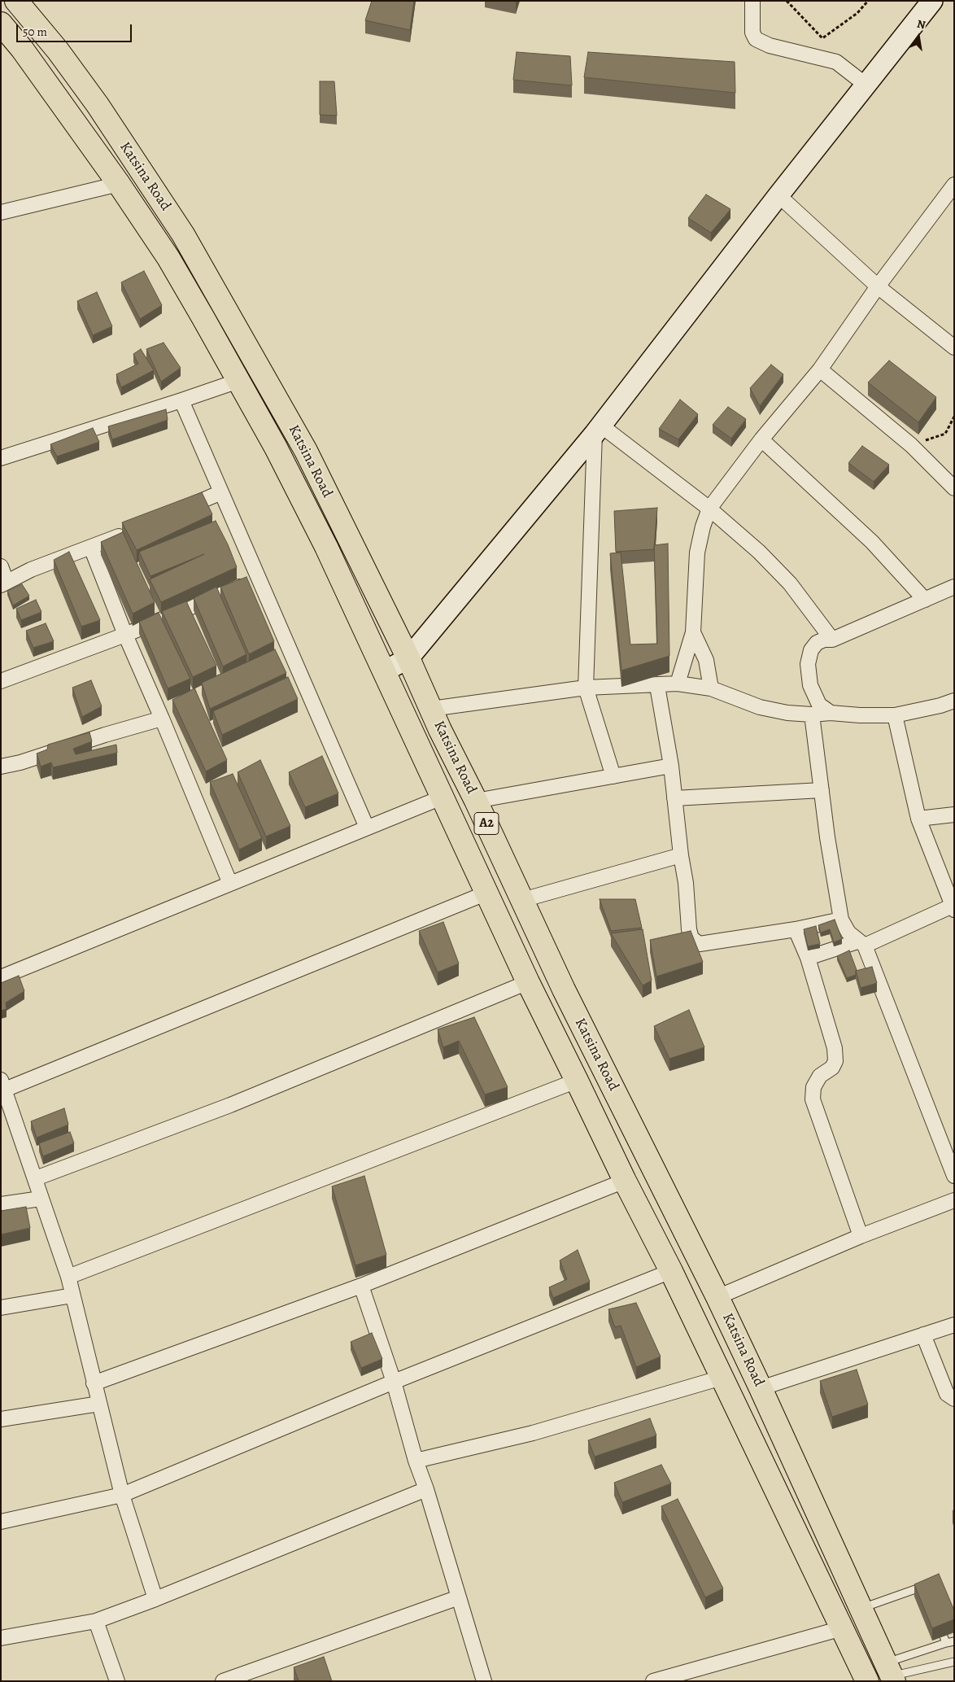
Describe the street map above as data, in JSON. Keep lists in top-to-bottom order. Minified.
{"streets":{"highway":["Katsina Road","A2"]},"scale_bar":"50 m","north":"top"}
